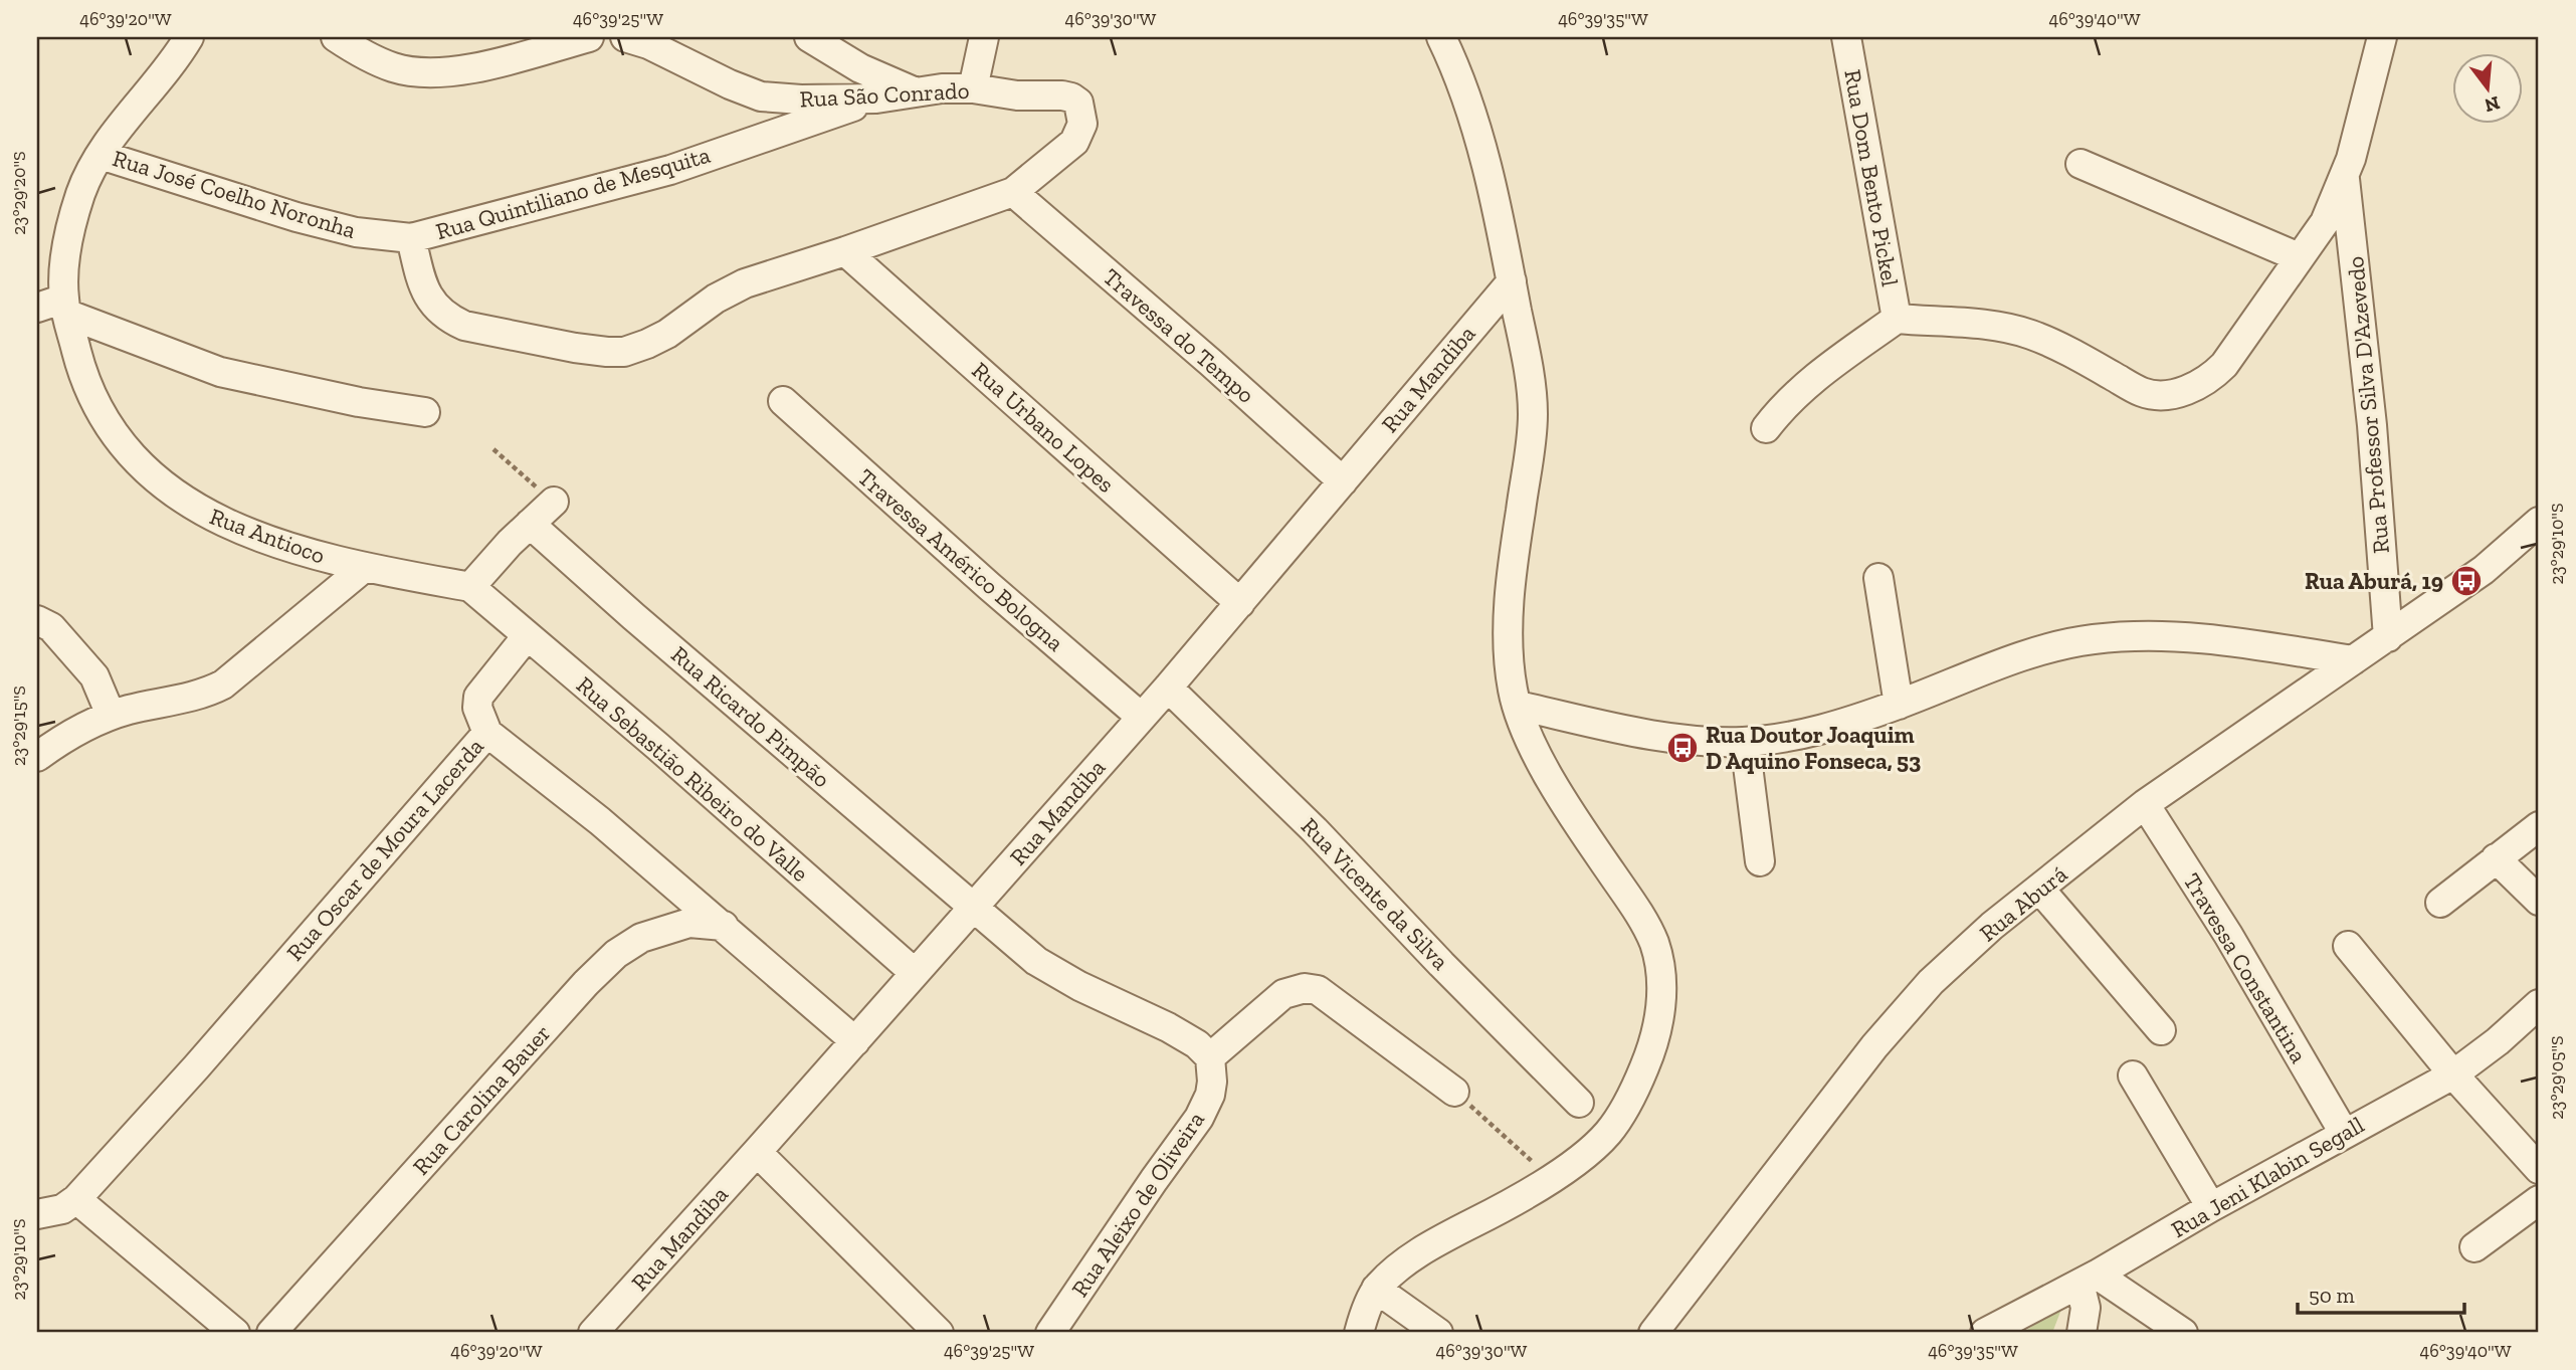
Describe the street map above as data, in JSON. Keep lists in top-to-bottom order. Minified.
{"streets":{"street":["Rua São Conrado","Rua Dom Bento Pickel","Rua Quintiliano de Mesquita","Rua José Coelho Noronha","Travessa do Tempo","Rua Mandiba","Rua Professor Silva D'Azevedo","Rua Urbano Lopes","Rua Antioco","Travessa Américo Bologna","Rua Ricardo Pimpão","Rua Sebastião Ribeiro do Valle","Rua Oscar de Moura Lacerda","Rua Vicente da Silva","Rua Aburá","Travessa Constantina","Rua Carolina Bauer","Rua Jeni Klabin Segall","Rua Aleixo de Oliveira"]},"crossings":[["Rua São Conrado","Rua Quintiliano de Mesquita"],["Rua Dom Bento Pickel","Rua Professor Silva D'Azevedo"],["Rua Quintiliano de Mesquita","Rua José Coelho Noronha"],["Rua Quintiliano de Mesquita","Travessa do Tempo"],["Rua Quintiliano de Mesquita","Rua Urbano Lopes"],["Rua José Coelho Noronha","Rua Antioco"],["Travessa do Tempo","Rua Mandiba"],["Rua Mandiba","Rua Urbano Lopes"],["Rua Mandiba","Travessa Américo Bologna"],["Rua Mandiba","Rua Ricardo Pimpão"],["Rua Mandiba","Rua Sebastião Ribeiro do Valle"],["Rua Mandiba","Rua Oscar de Moura Lacerda"],["Rua Mandiba","Rua Vicente da Silva"],["Rua Professor Silva D'Azevedo","Rua Aburá"],["Rua Antioco","Rua Sebastião Ribeiro do Valle"],["Rua Oscar de Moura Lacerda","Rua Carolina Bauer"],["Rua Aburá","Travessa Constantina"],["Travessa Constantina","Rua Jeni Klabin Segall"]],"places":{"bus stop":["Rua Aburá, 19","Rua Doutor Joaquim D Aquino Fonseca, 53"]},"scale_bar":"50 m","north":"bottom","coordinates":["46°39'20\"W","46°39'25\"W","46°39'30\"W","46°39'35\"W","46°39'40\"W","23°29'20\"S","23°29'10\"S","23°29'15\"S","23°29'05\"S"]}
